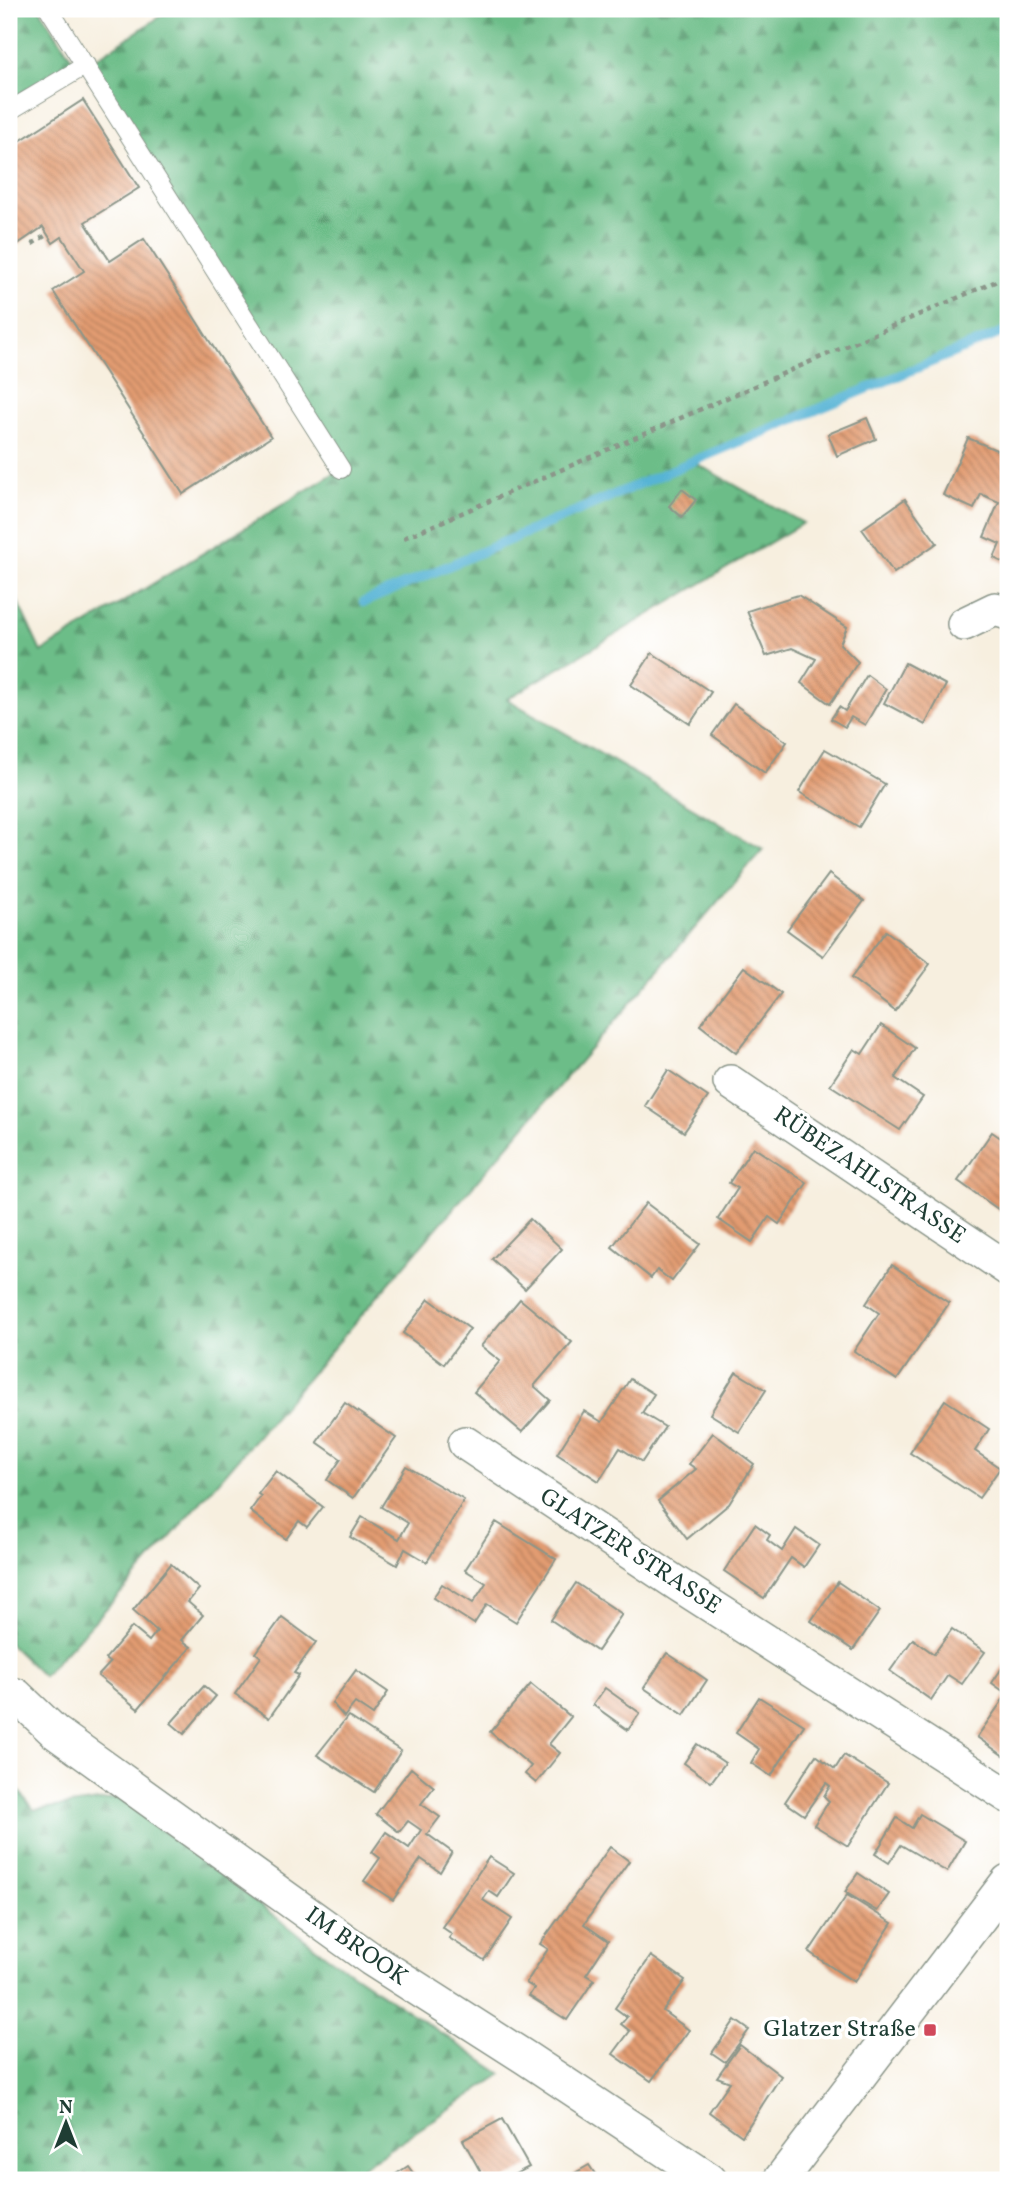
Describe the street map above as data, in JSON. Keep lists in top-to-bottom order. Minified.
{"streets":{"street":["RÜBEZAHLSTRASSE","GLATZER STRASSE","IM BROOK"]},"places":{"transit":["Glatzer Straße"]},"north":"top"}
